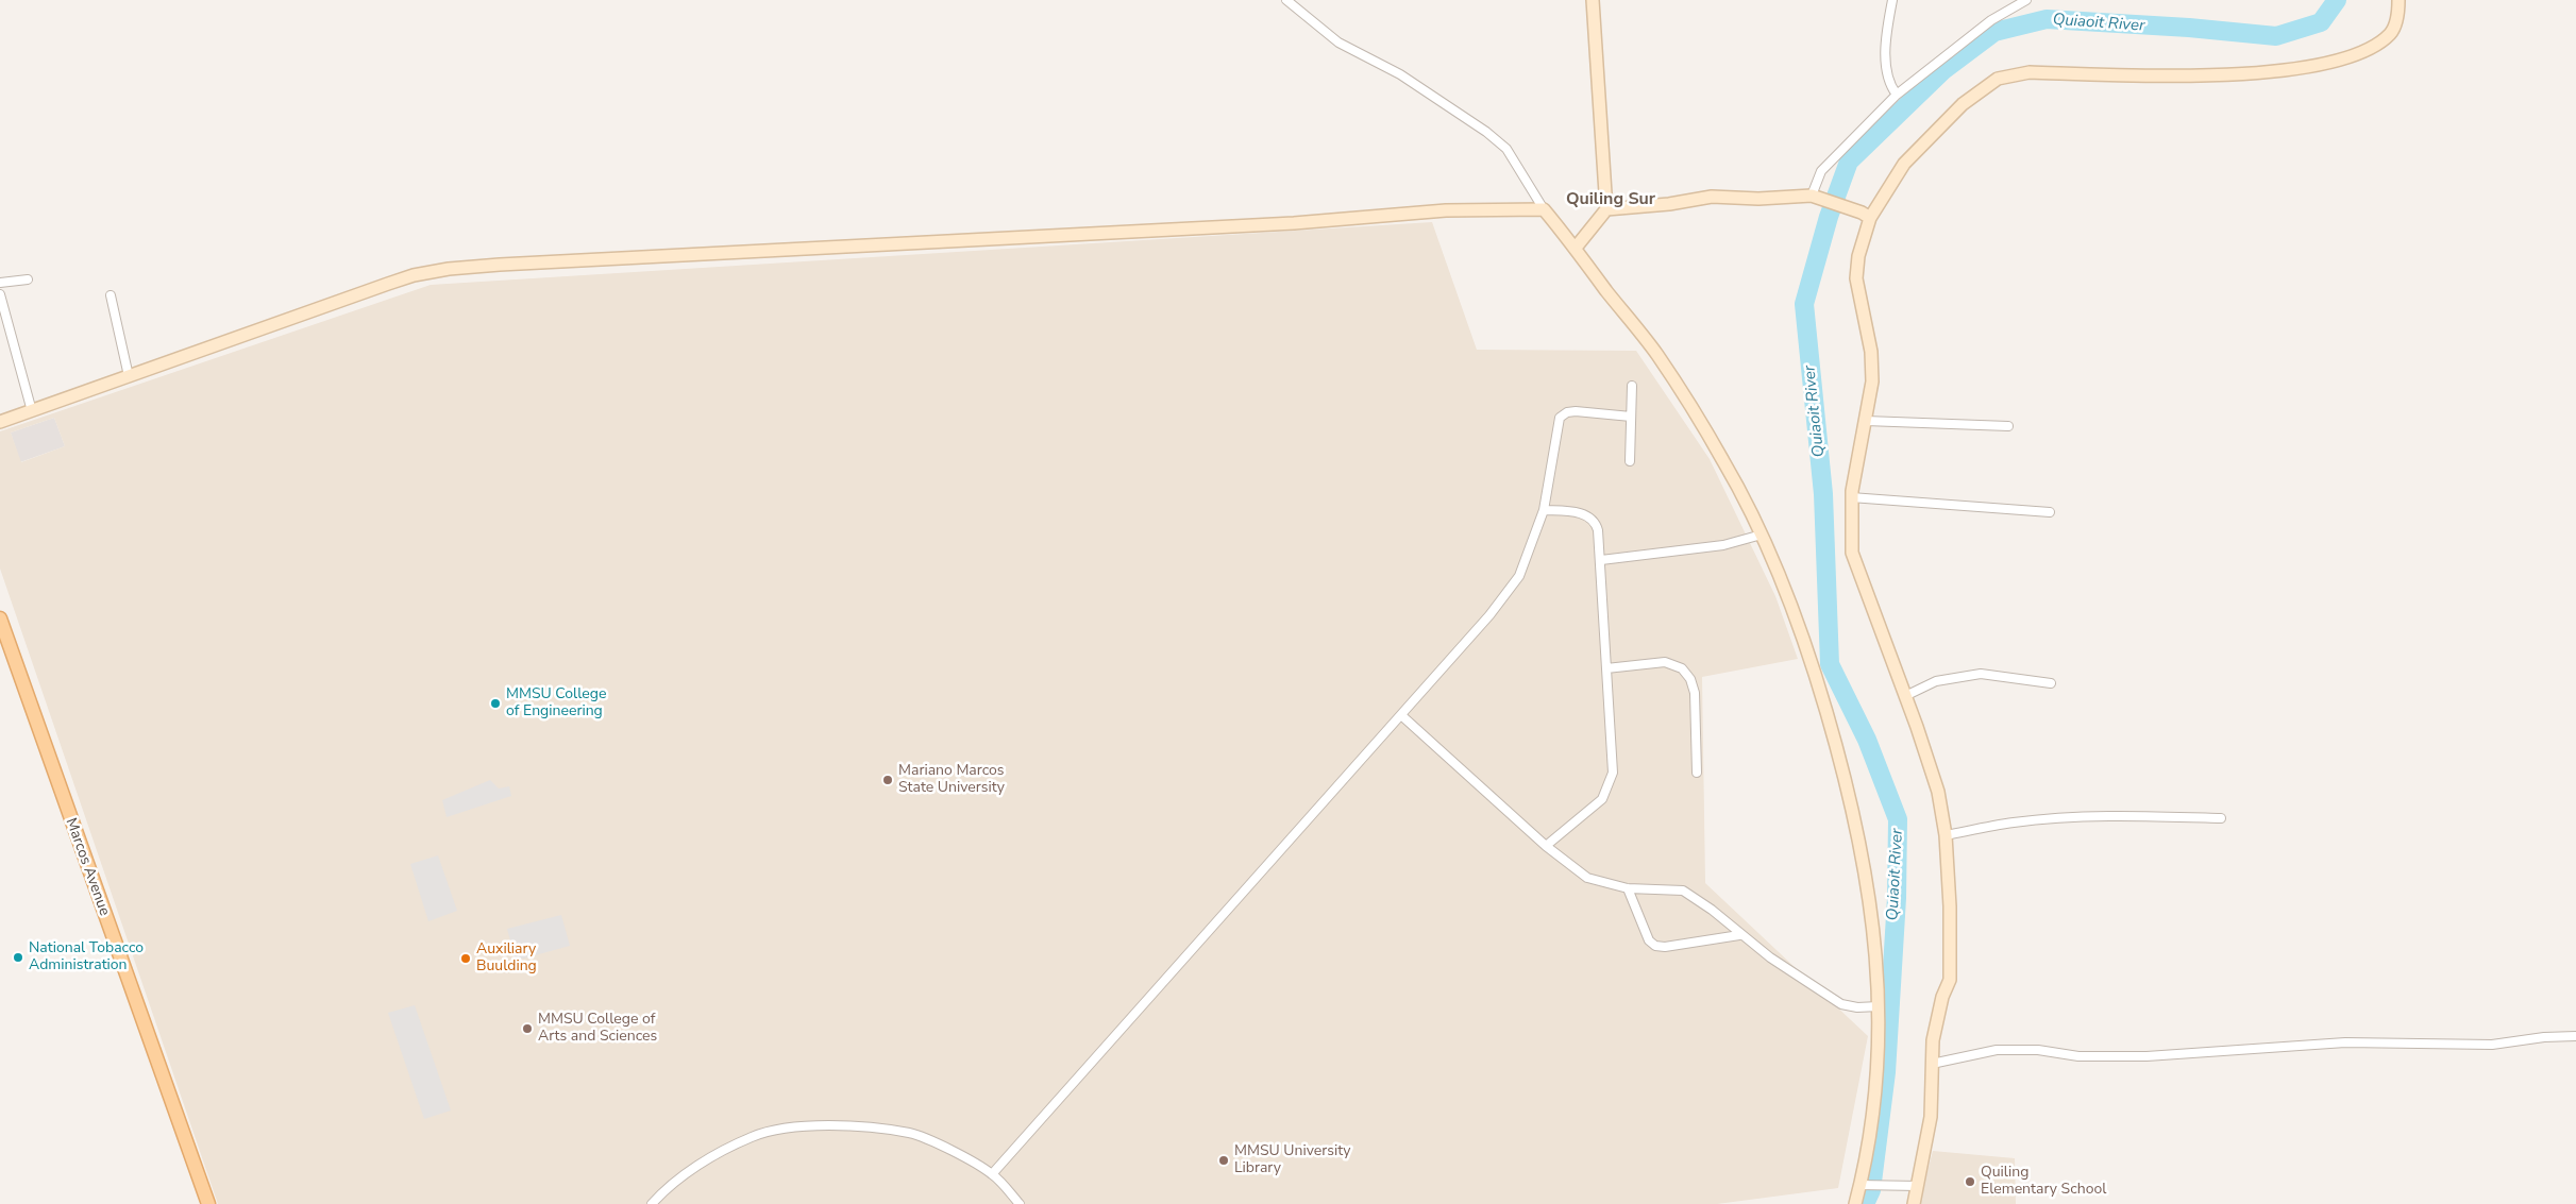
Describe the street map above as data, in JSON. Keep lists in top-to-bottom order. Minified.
{"streets":{"main road":["Marcos Avenue"]},"districts":["Quiling Sur"],"water":["Quiaoit River"],"places":["MMSU College of Engineering","Mariano Marcos State University","National Tobacco Administration","Auxiliary Buulding","MMSU College of Arts and Sciences","MMSU University Library","Quiling Elementary School"]}
